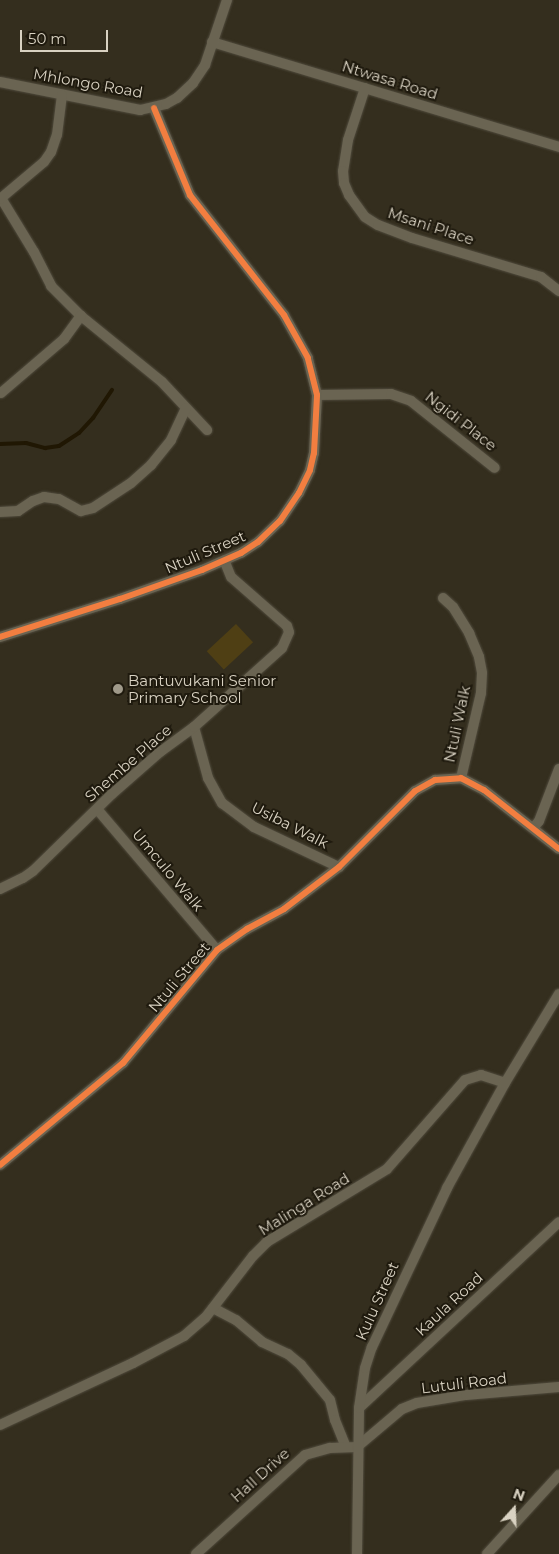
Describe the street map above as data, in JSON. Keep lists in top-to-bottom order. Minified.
{"streets":{"street":["Ntwasa Road","Mhlongo Road","Msani Place","Ngidi Place","Ntuli Street","Ntuli Walk","Shembe Place","Usiba Walk","Umculo Walk","Malinga Road","Kulu Street","Kaula Road","Lutuli Road","Hall Drive"]},"crossings":[["Ntwasa Road","Mhlongo Road"],["Ntwasa Road","Msani Place"],["Mhlongo Road","Ntuli Street"],["Ngidi Place","Ntuli Street"],["Ntuli Street","Ntuli Walk"],["Ntuli Street","Shembe Place"],["Ntuli Street","Usiba Walk"],["Ntuli Street","Umculo Walk"],["Shembe Place","Usiba Walk"],["Shembe Place","Umculo Walk"],["Malinga Road","Kulu Street"],["Kulu Street","Kaula Road"],["Kulu Street","Lutuli Road"],["Kulu Street","Hall Drive"],["Lutuli Road","Hall Drive"]],"places":["Bantuvukani Senior Primary School"],"scale_bar":"50 m","north":"top"}
